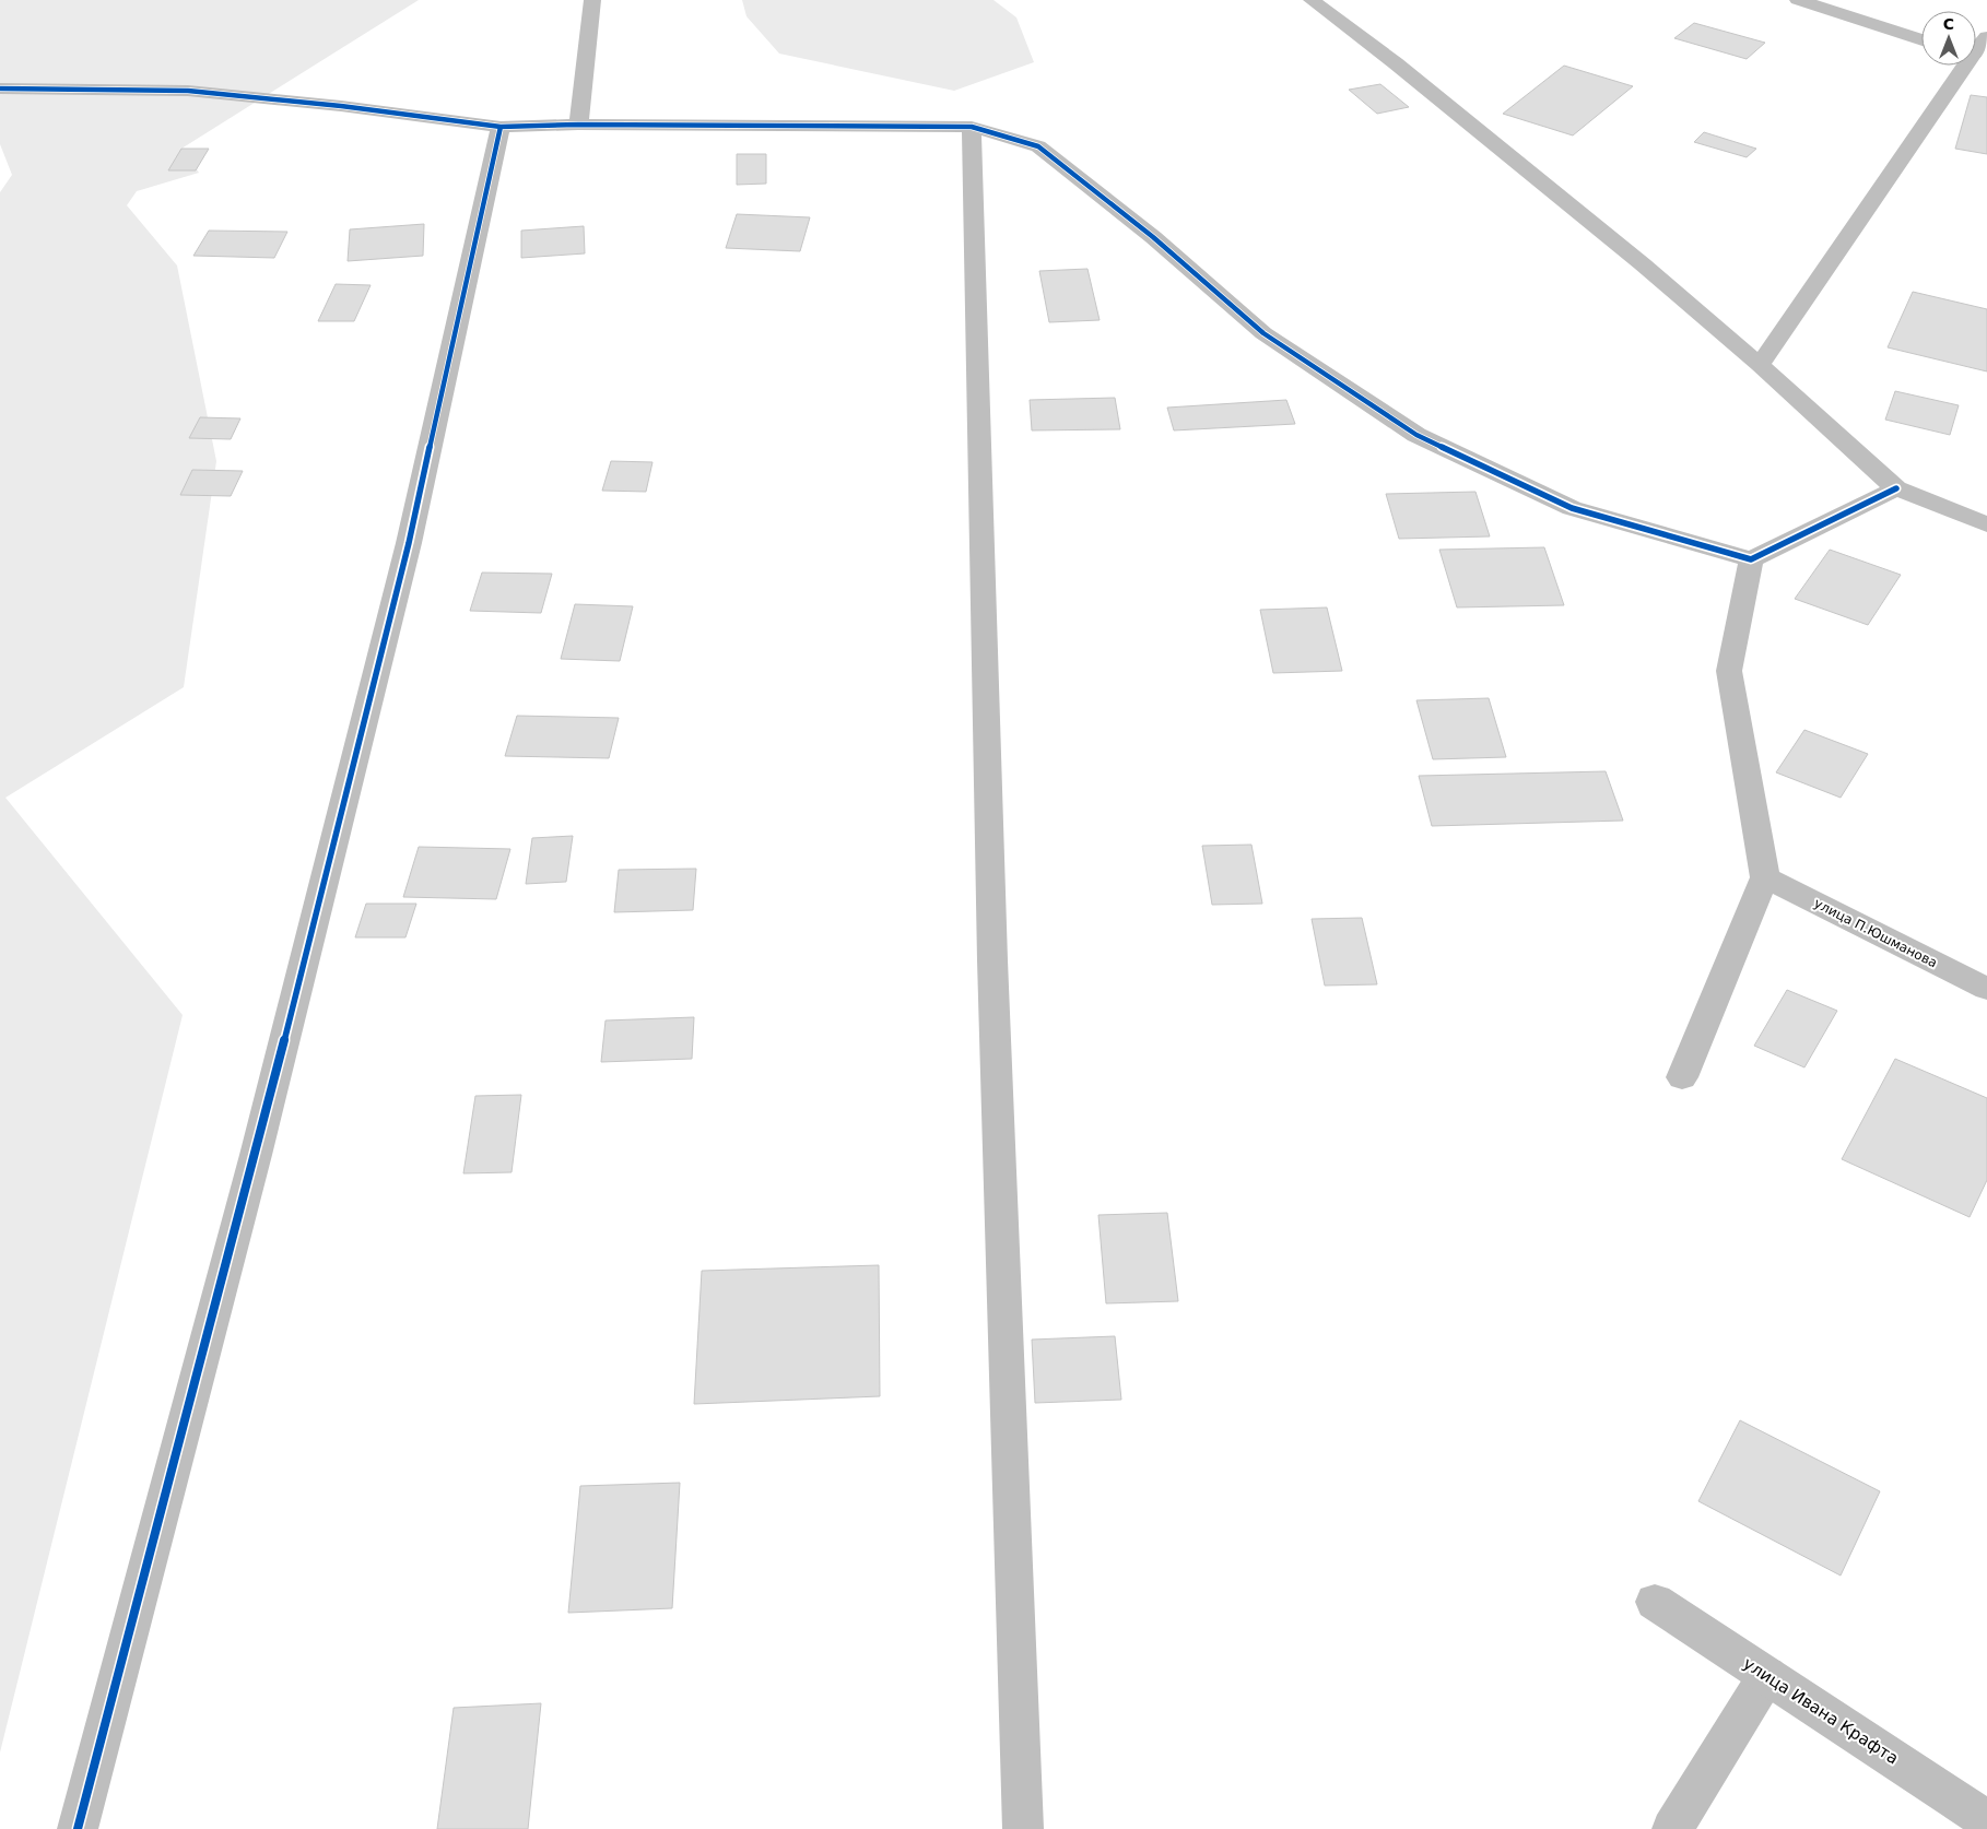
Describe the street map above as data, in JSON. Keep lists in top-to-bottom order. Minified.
{"streets":{"street":["улица П.Юшманова","улица Ивана Крафта"]},"north":"top"}
